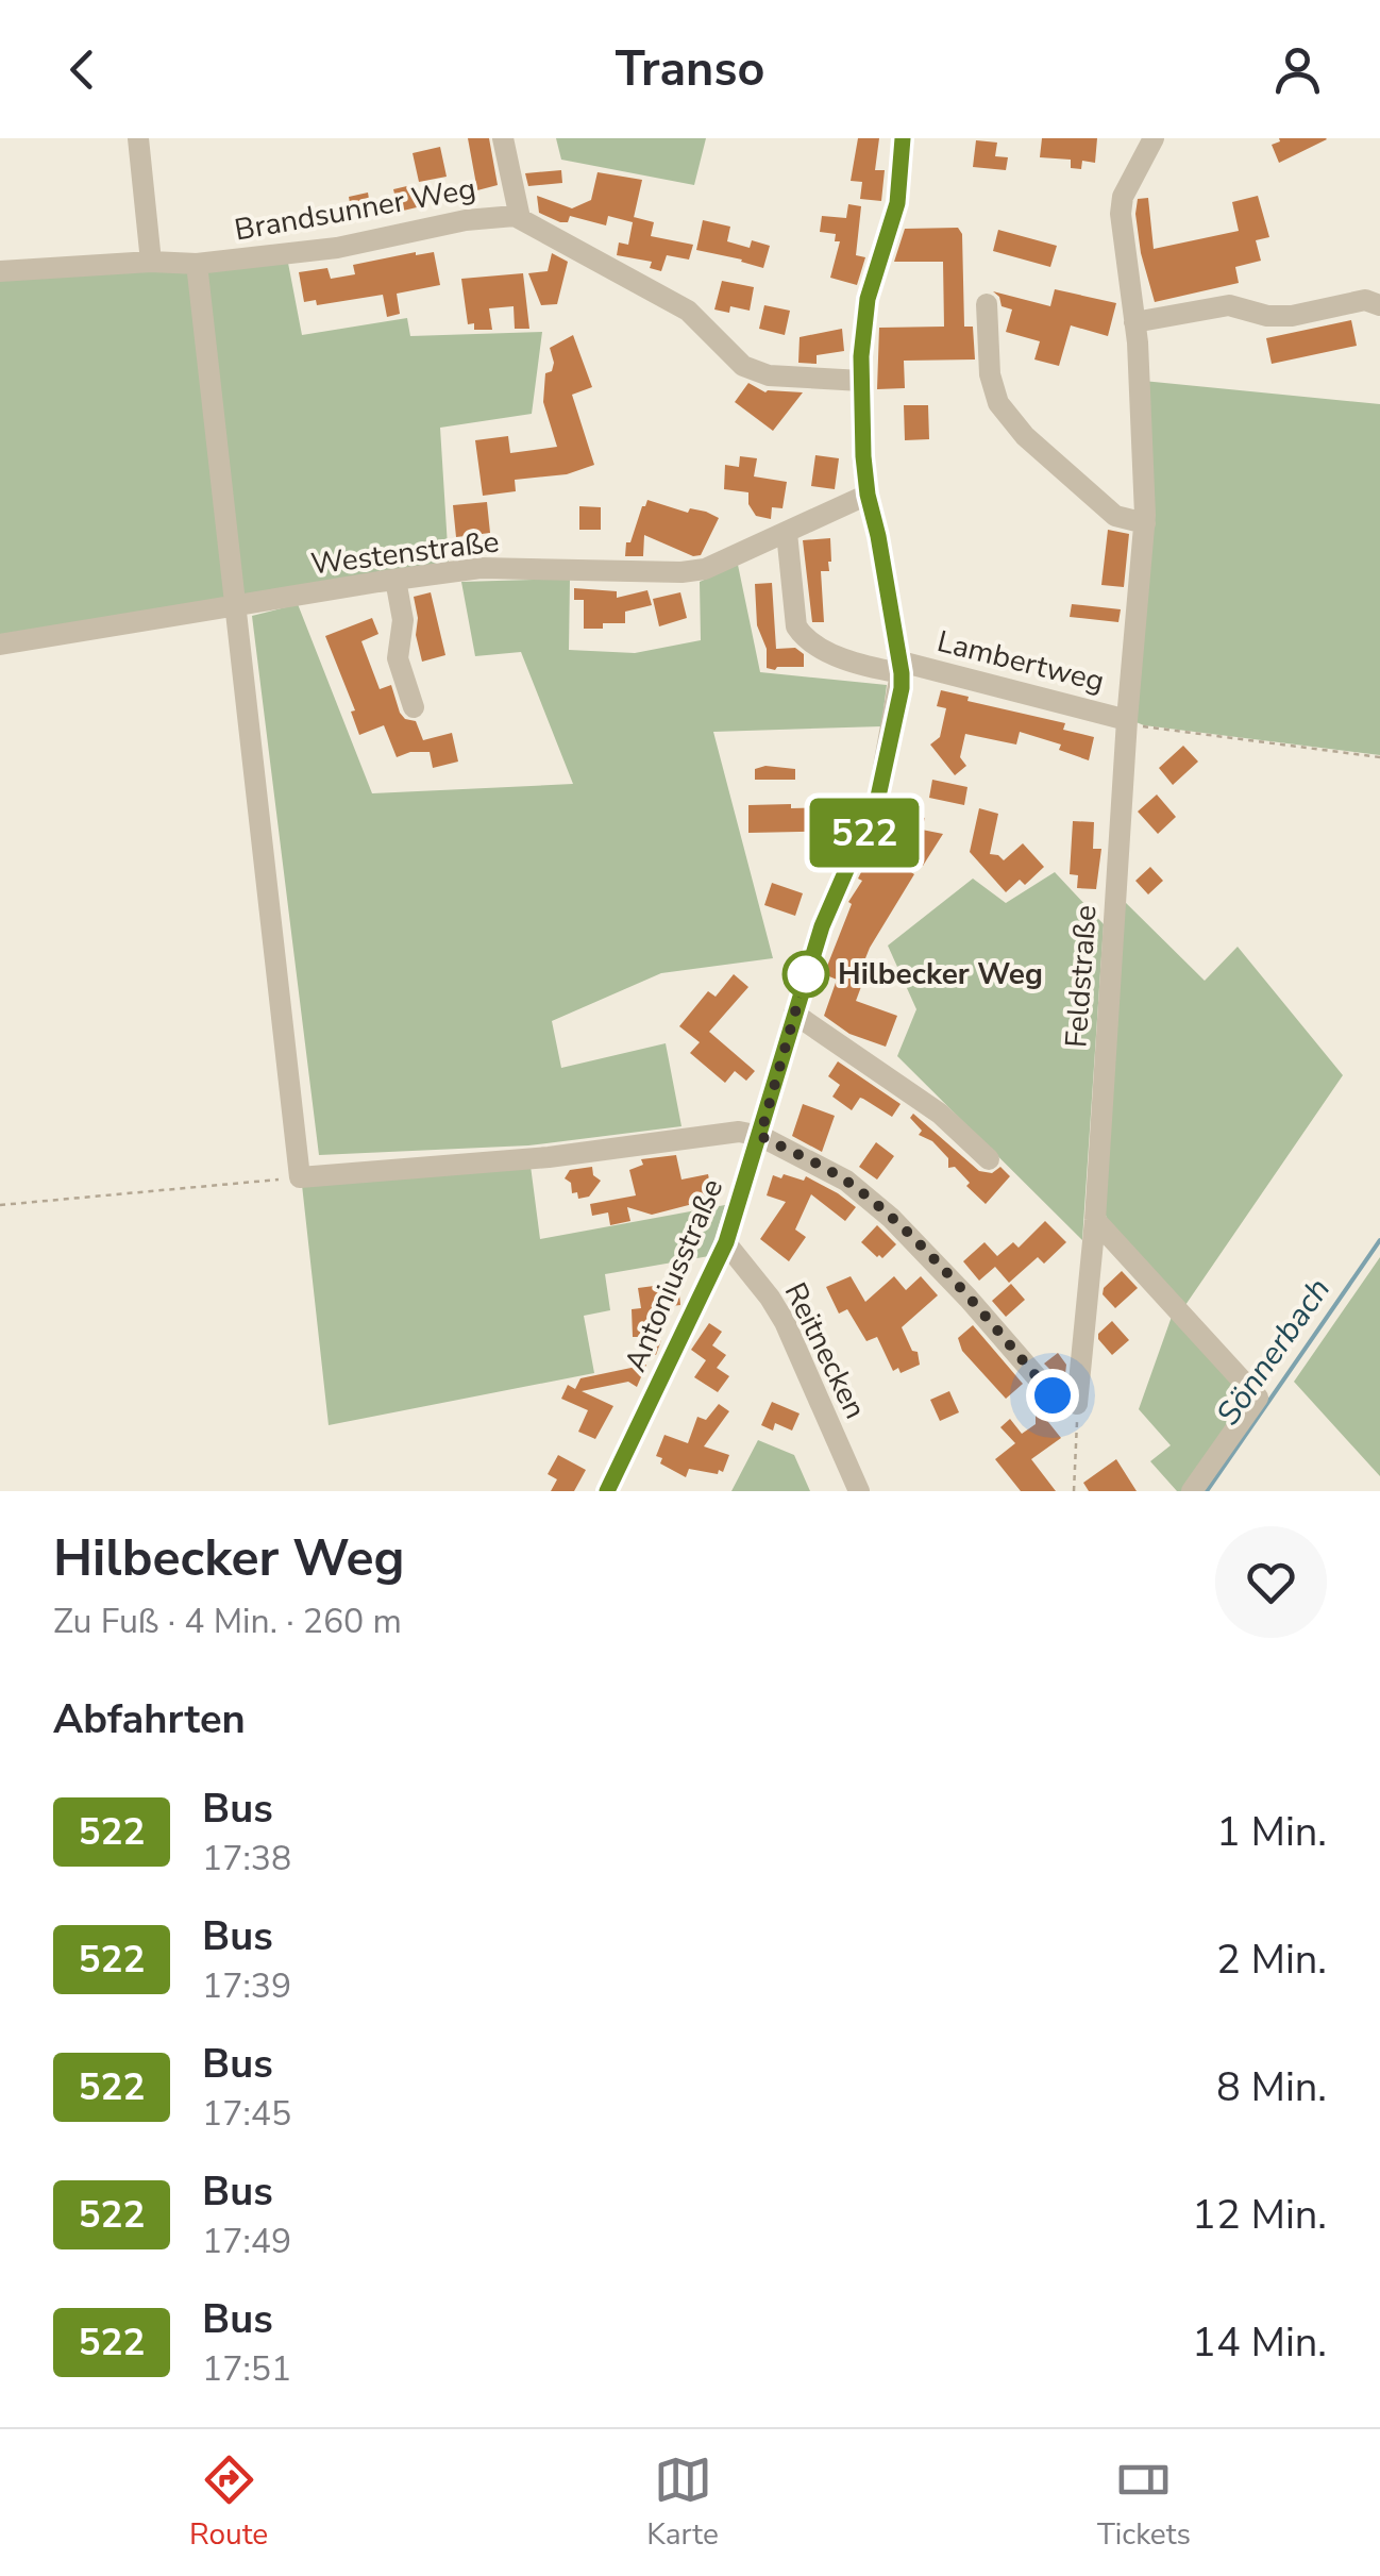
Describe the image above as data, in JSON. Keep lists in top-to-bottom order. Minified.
{"streets":{"street":["Brandsunner Weg","Westenstraße","Lambertweg","Feldstraße","Antoniusstraße","Reitnecken"]},"crossings":[["Brandsunner Weg","Antoniusstraße"],["Westenstraße","Lambertweg"],["Westenstraße","Antoniusstraße"],["Lambertweg","Feldstraße"],["Lambertweg","Antoniusstraße"],["Antoniusstraße","Reitnecken"]],"water":["Sönnerbach"],"places":["Hilbecker Weg"],"lines":["bus line 522"],"page":{"header":"Transo","on_map":"522","heading":[["Hilbecker Weg","Zu Fuß · 4 Min. · 260 m"],"Abfahrten"],"list":[{"mark":"522","name":"Bus","note":"17:38","value":"1 Min."},{"mark":"522","name":"Bus","note":"17:39","value":"2 Min."},{"mark":"522","name":"Bus","note":"17:45","value":"8 Min."},{"mark":"522","name":"Bus","note":"17:49","value":"12 Min."},{"mark":"522","name":"Bus","note":"17:51","value":"14 Min."}],"tabs":["Route","Karte","Tickets"]}}
